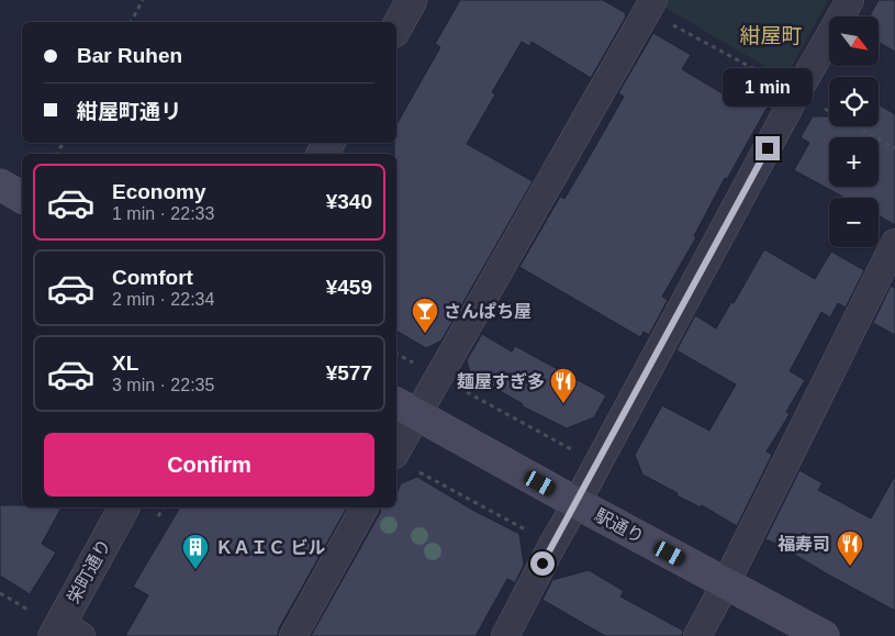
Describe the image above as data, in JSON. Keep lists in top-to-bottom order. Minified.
{"streets":{"main road":["駅通り"],"street":["栄町通り"]},"districts":["紺屋町"],"places":{"bar":["さんぱち屋"],"restaurant":["麺屋すぎ多","福寿司"],"building":["ＫＡＩＣ ビル"]},"north":"bottom right","page":{"map_buttons":["+","−"],"banner":["Bar Ruhen","紺屋町通リ"],"bubble":"1 min","list":[{"name":"Economy","note":"1 min · 22:33","value":"¥340"},{"name":"Comfort","note":"2 min · 22:34","value":"¥459"},{"name":"XL","note":"3 min · 22:35","value":"¥577"}],"buttons":"Confirm"}}
